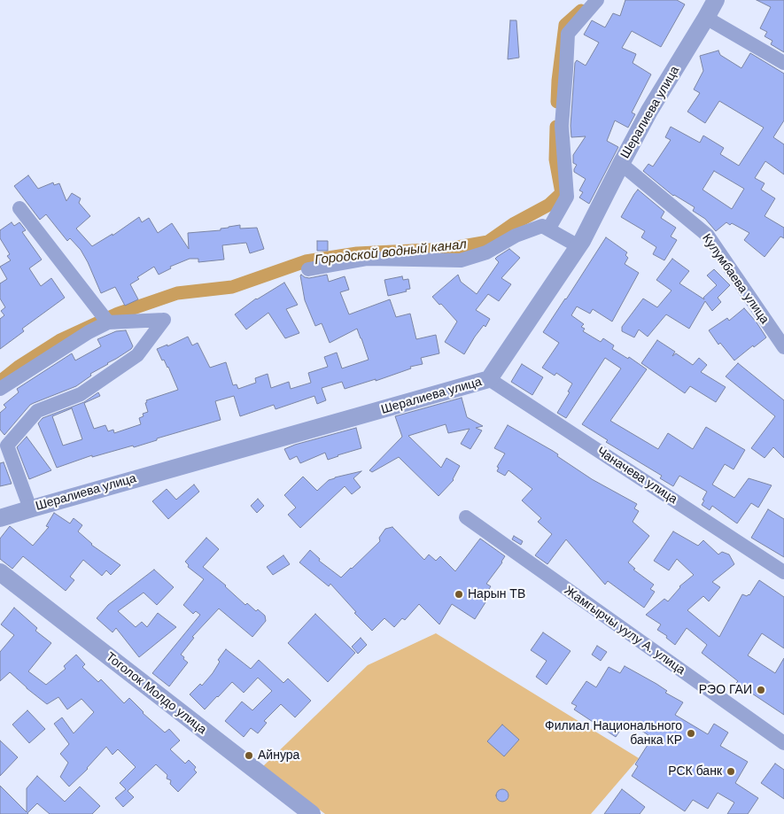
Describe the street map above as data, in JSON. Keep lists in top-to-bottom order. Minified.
{"streets":{"street":["Шералиева улица","Кулумбаева улица","Чаначева улица","Жамгырчы уулу А. улица","Тоголок Молдо улица"]},"crossings":[["Шералиева улица","Кулумбаева улица"],["Шералиева улица","Чаначева улица"]],"water":["Городской водный канал"],"places":["Нарын ТВ","РЭО ГАИ","Филиал Национального банка КР","Айнура","РСК банк"]}
